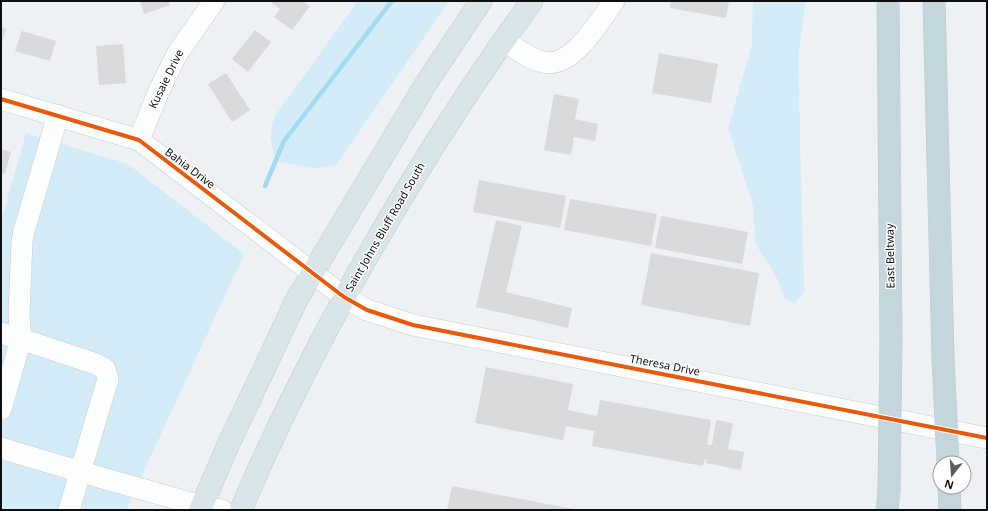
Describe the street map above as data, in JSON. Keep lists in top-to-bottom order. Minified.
{"streets":{"highway":["East Beltway"],"main road":["Saint Johns Bluff Road South"],"street":["Kusaie Drive","Bahia Drive","Theresa Drive"]},"crossings":[["Kusaie Drive","Bahia Drive"],["Bahia Drive","Saint Johns Bluff Road South"],["Bahia Drive","Theresa Drive"],["Saint Johns Bluff Road South","Theresa Drive"]],"north":"bottom"}
